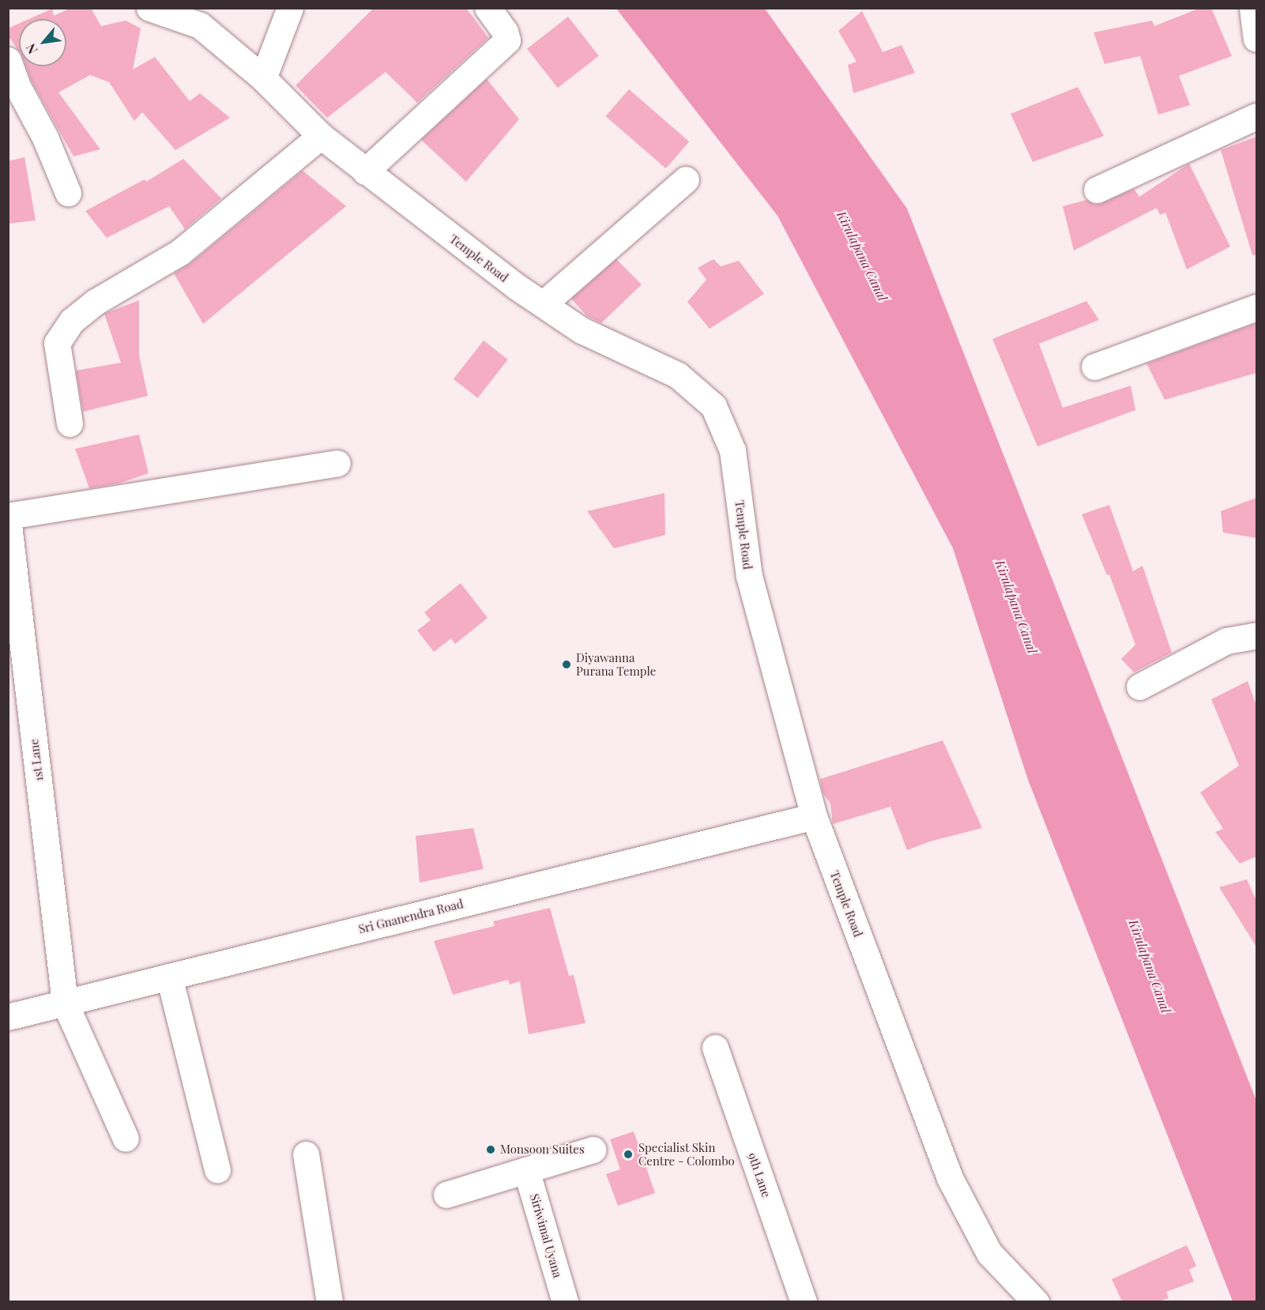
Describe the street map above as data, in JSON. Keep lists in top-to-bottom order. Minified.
{"streets":{"street":["Temple Road","1st Lane","Sri Gnanendra Road","9th Lane","Siriwimal Uyana"]},"crossings":[["Temple Road","Sri Gnanendra Road"],["1st Lane","Sri Gnanendra Road"]],"water":["Kirulapana Canal"],"places":["Diyawanna Purana Temple","Monsoon Suites","Specialist Skin Centre - Colombo"],"north":"bottom left"}
